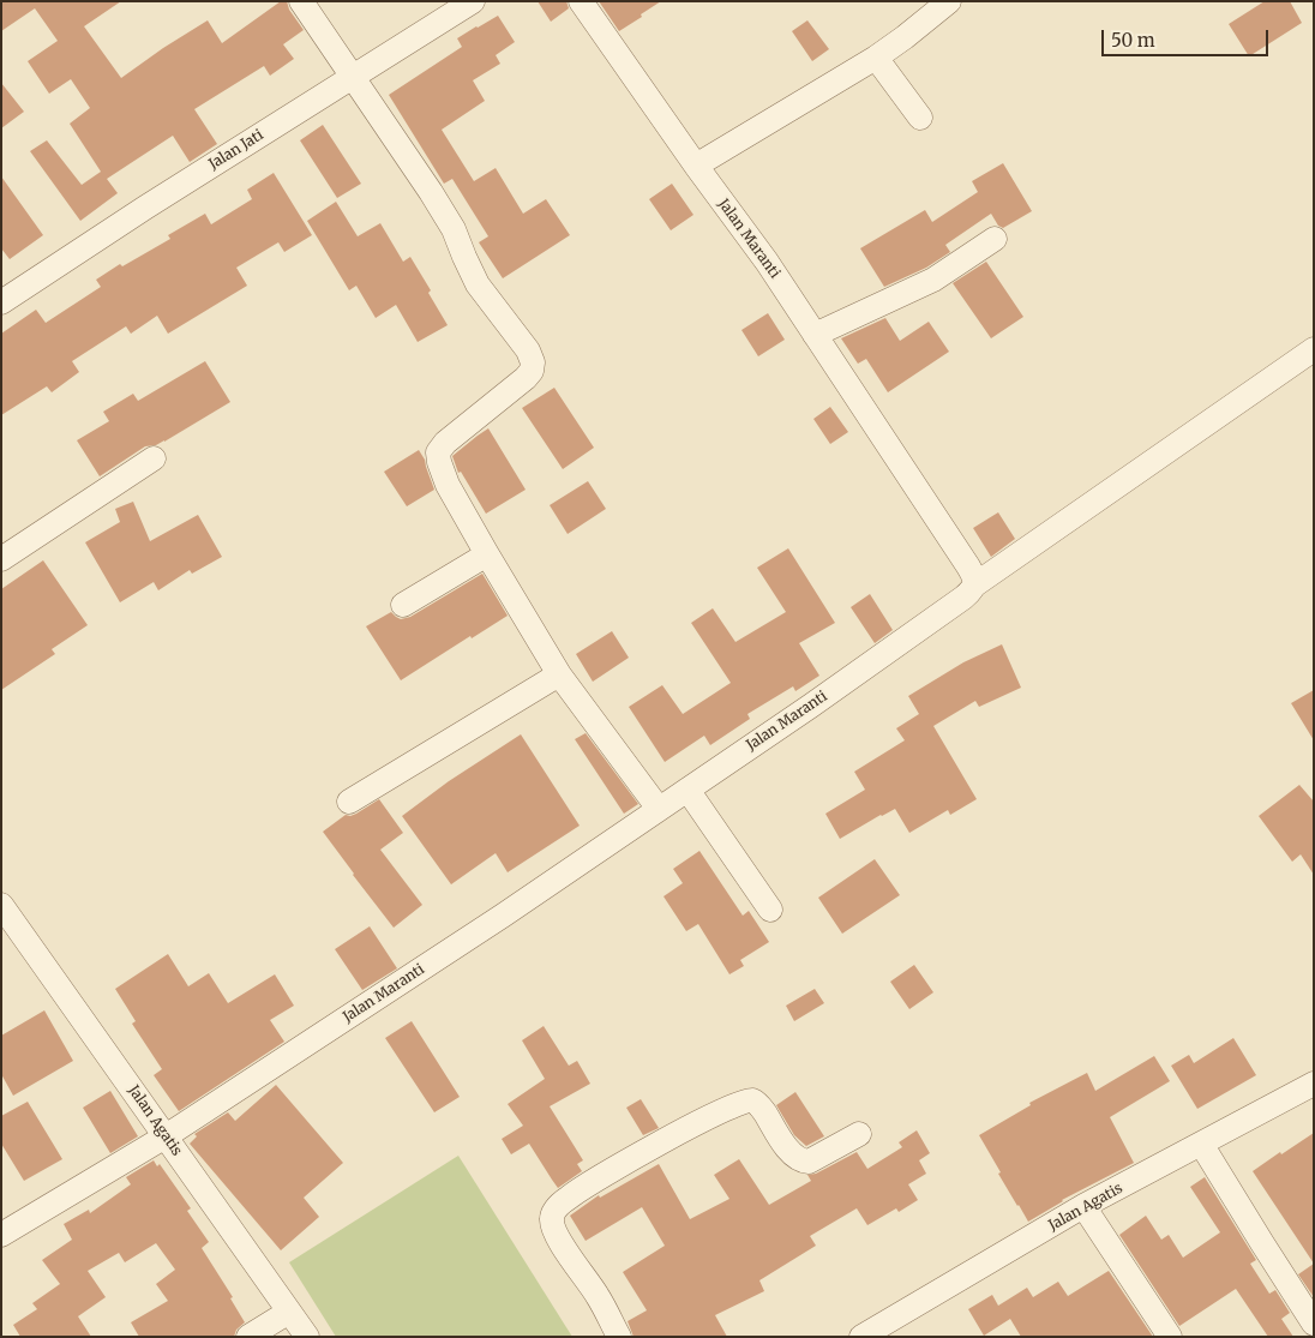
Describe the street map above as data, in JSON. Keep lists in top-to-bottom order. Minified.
{"streets":{"street":["Jalan Jati","Jalan Maranti","Jalan Agatis"]},"crossings":[["Jalan Maranti","Jalan Agatis"]],"scale_bar":"50 m"}
